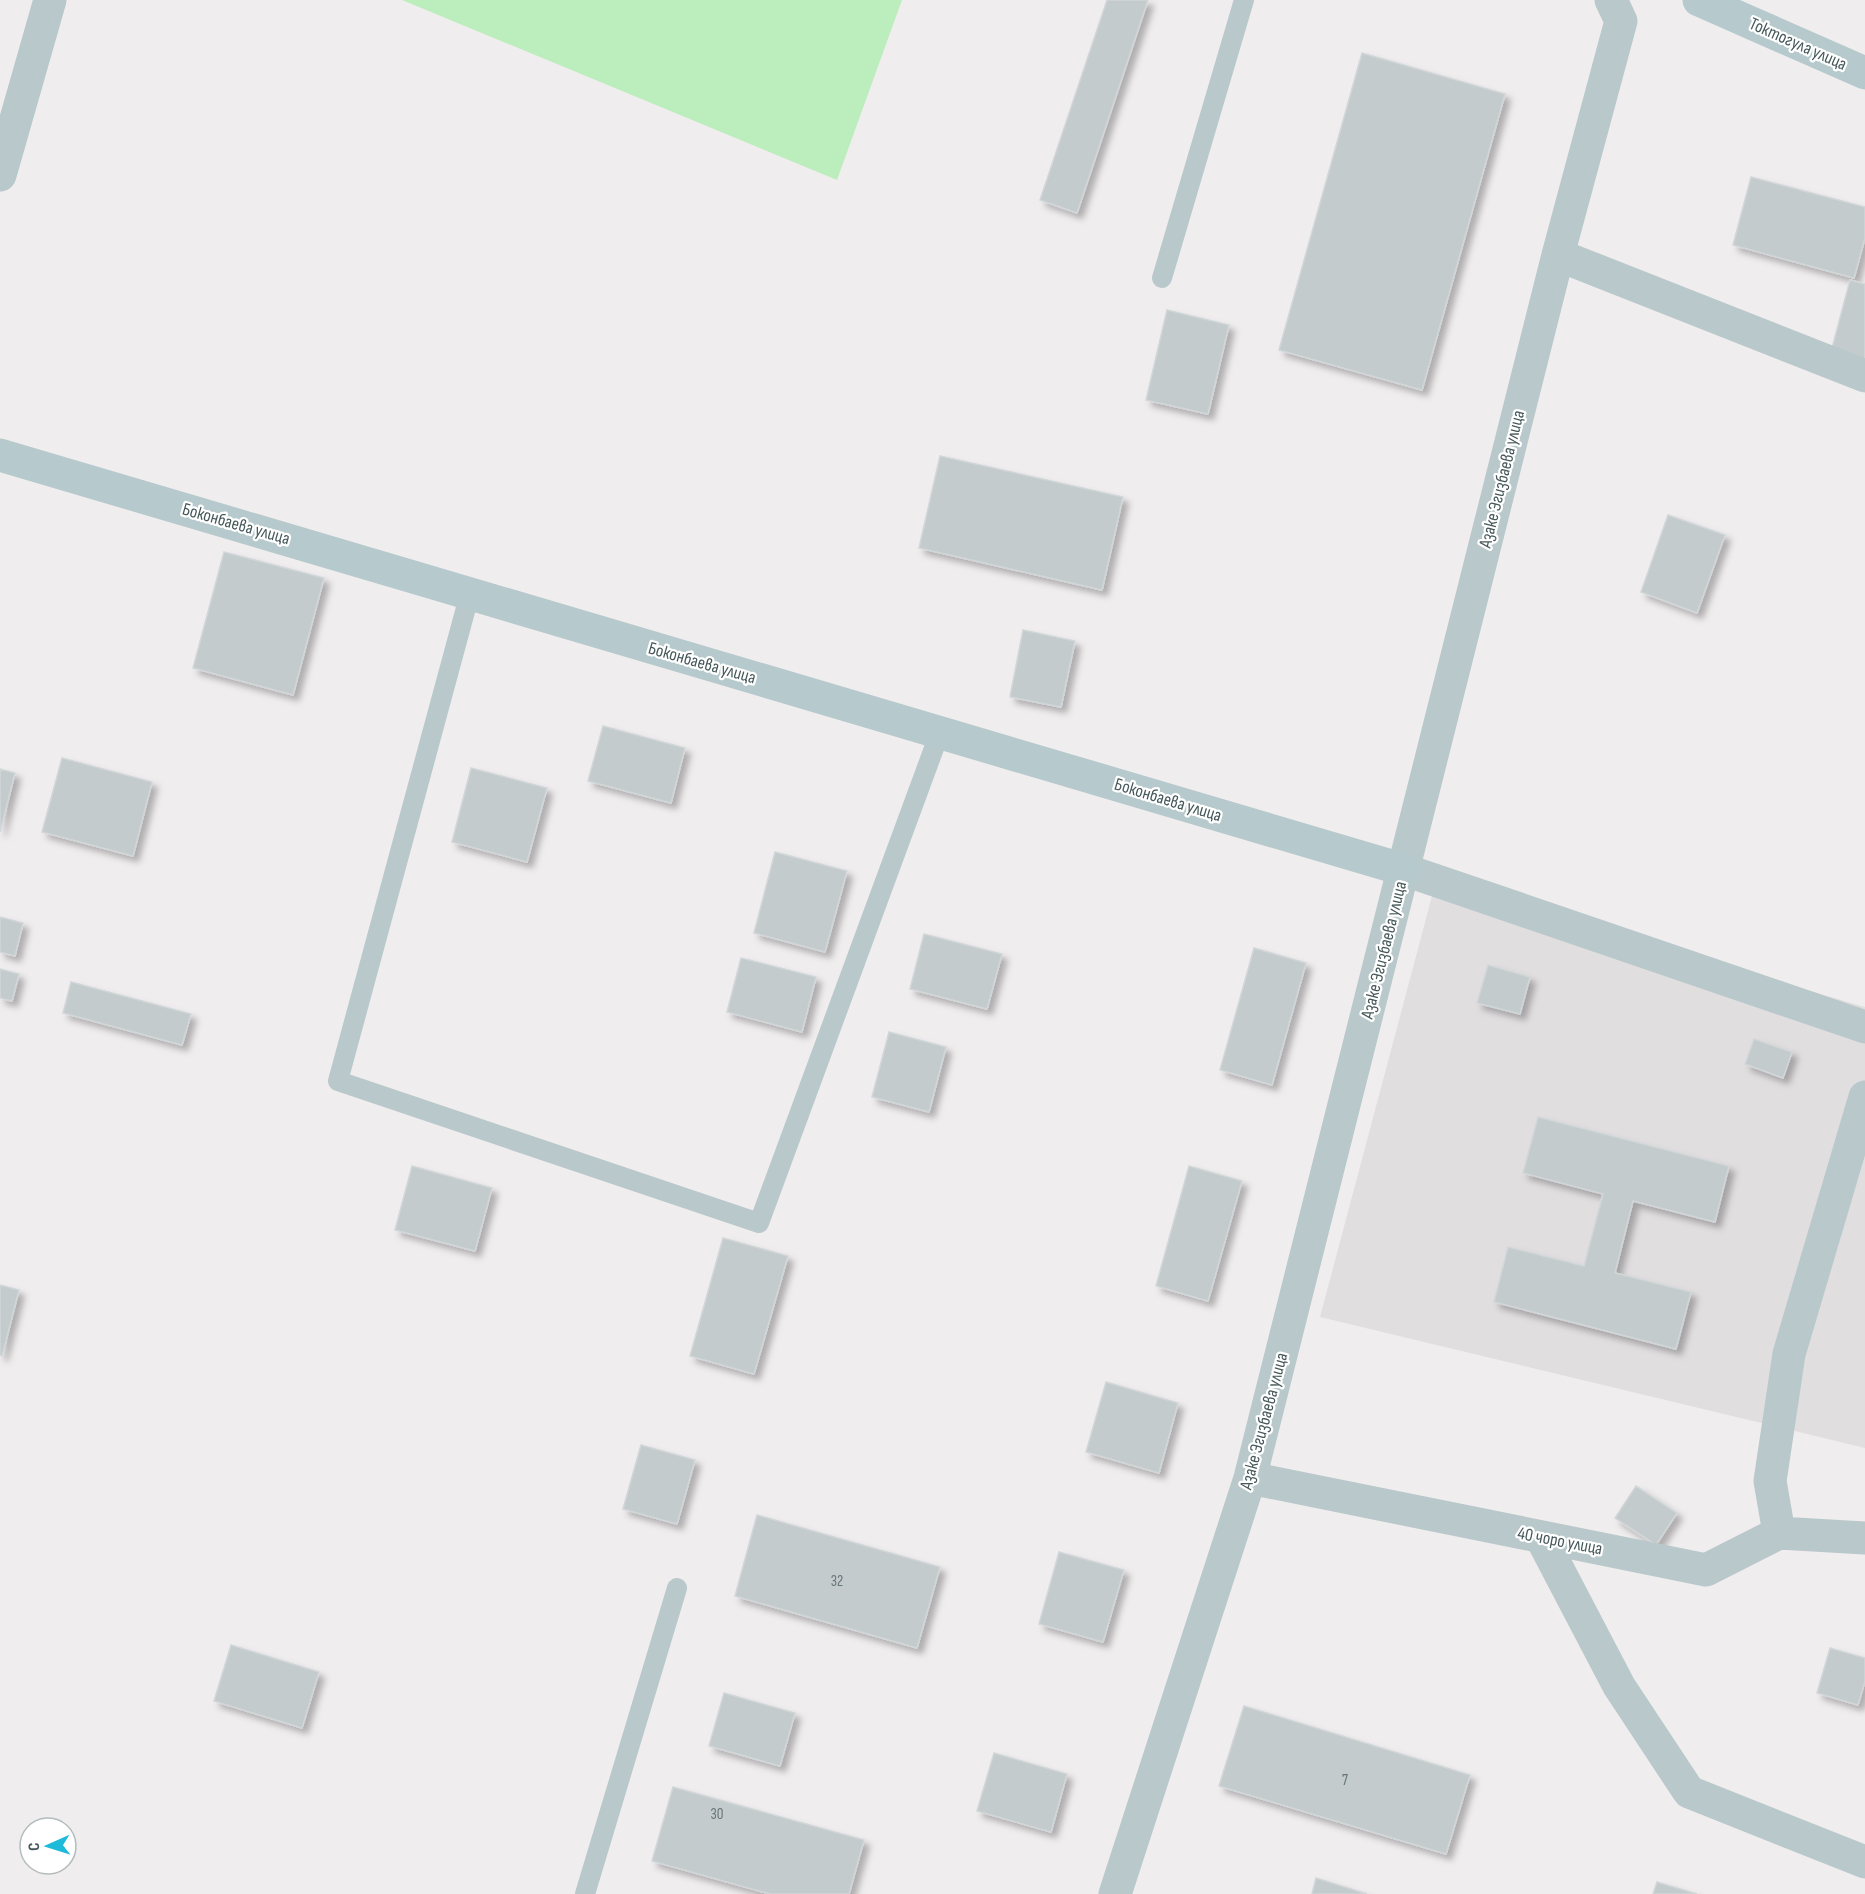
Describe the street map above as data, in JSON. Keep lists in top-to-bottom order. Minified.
{"streets":{"street":["Токтогула улица","Азаке Эгизбаева улица","Боконбаева улица","40 чоро улица"]},"crossings":[["Азаке Эгизбаева улица","Боконбаева улица"],["Азаке Эгизбаева улица","40 чоро улица"]],"house_numbers":["32","7","30"],"north":"left"}
